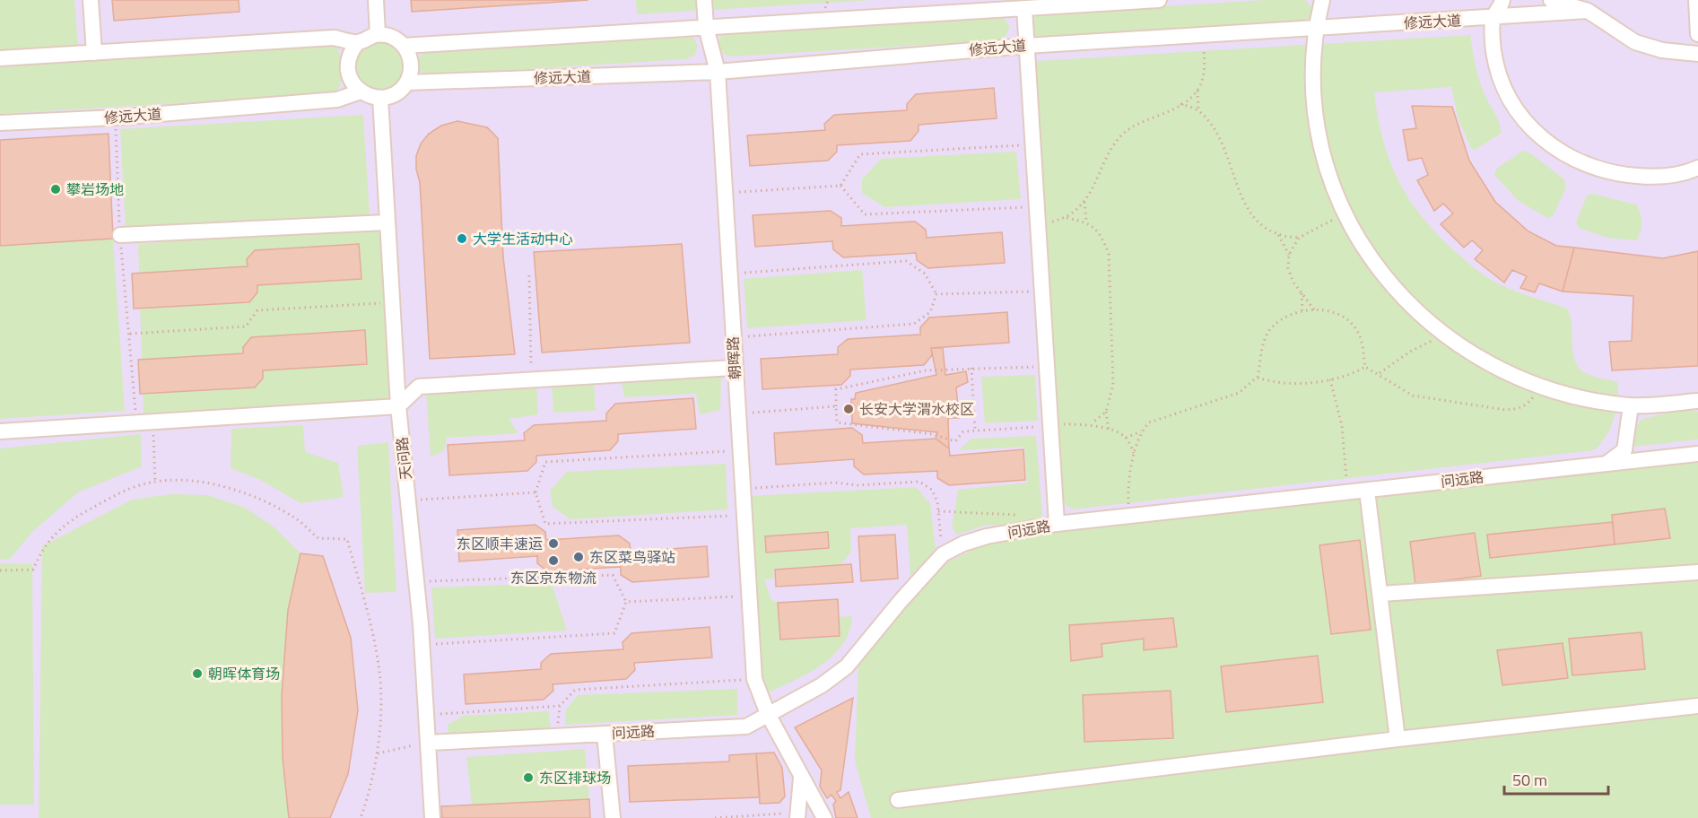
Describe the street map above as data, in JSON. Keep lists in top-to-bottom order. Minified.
{"streets":{"street":["修远大道","朝晖路","天问路","问远路"]},"crossings":[["修远大道","朝晖路"],["修远大道","天问路"],["朝晖路","问远路"],["天问路","问远路"]],"places":["攀岩场地","大学生活动中心","长安大学渭水校区","东区顺丰速运","东区菜鸟驿站","东区京东物流","朝晖体育场","东区排球场"],"scale_bar":"50 m"}
